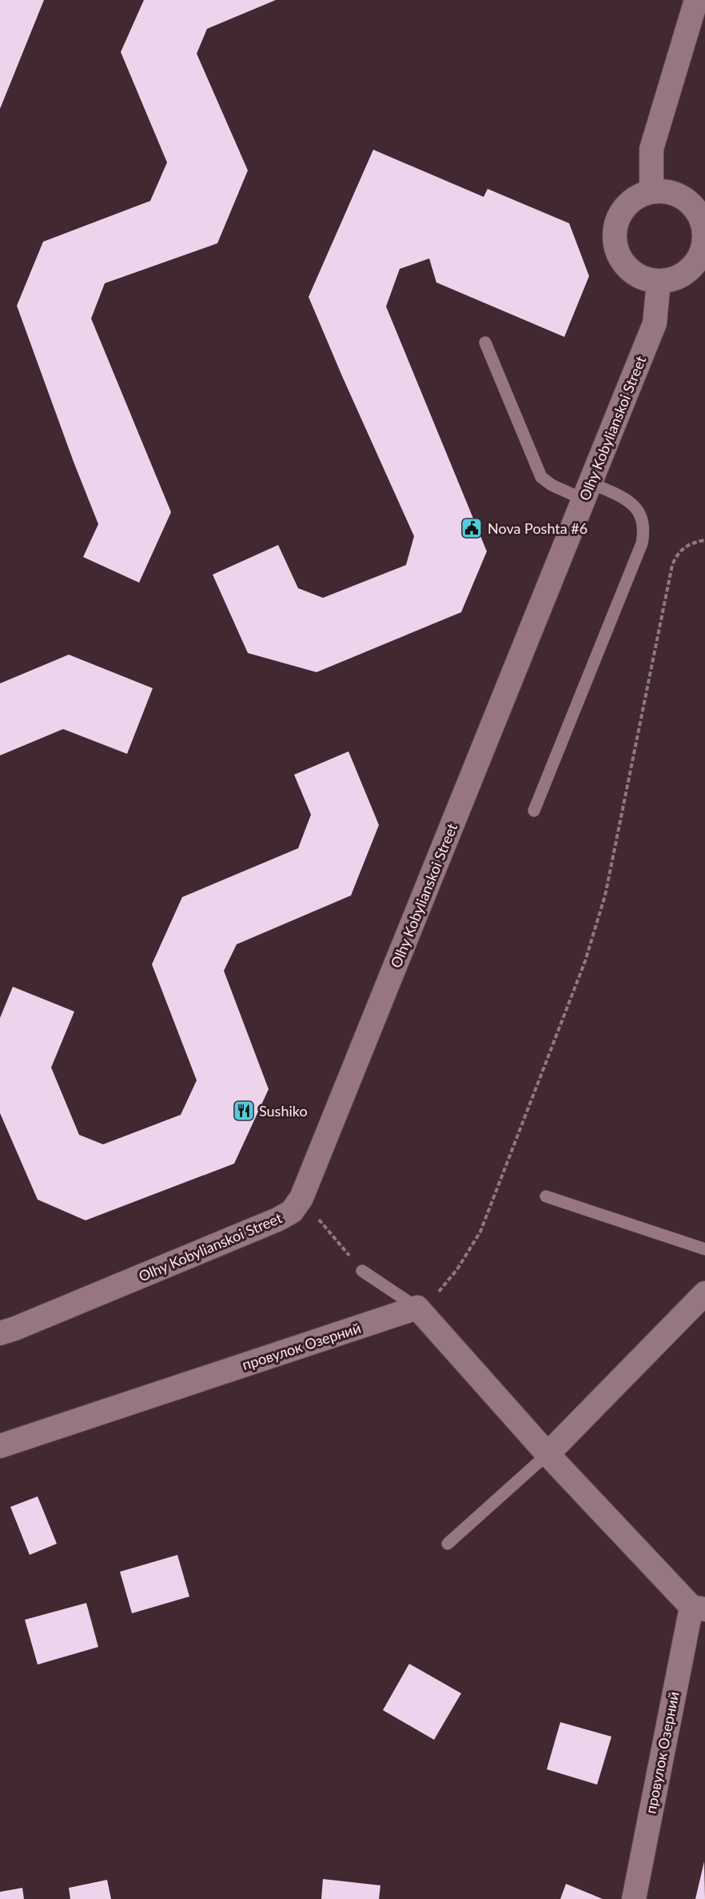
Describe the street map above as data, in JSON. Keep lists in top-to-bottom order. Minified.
{"streets":{"street":["Olhy Kobylianskoi Street","провулок Озерний"]},"places":{"public building":["Nova Poshta #6"],"restaurant":["Sushiko"]}}
